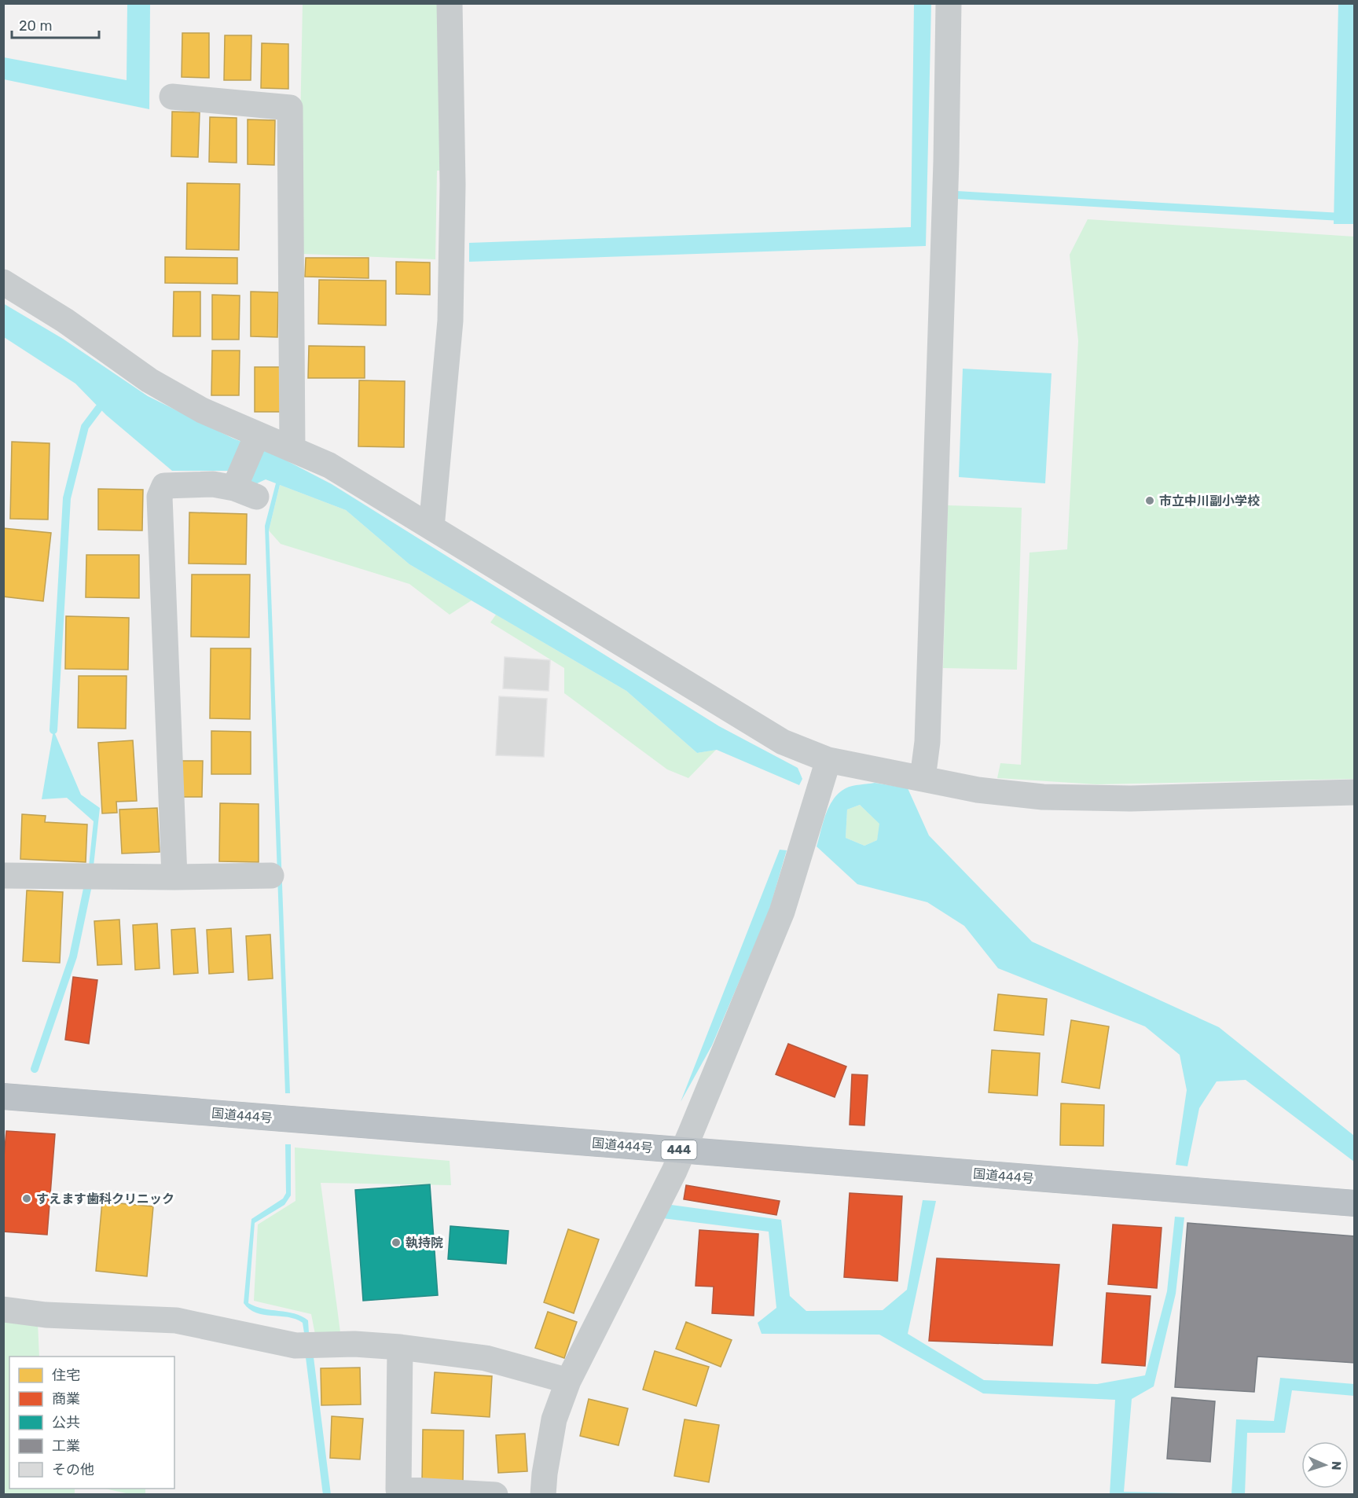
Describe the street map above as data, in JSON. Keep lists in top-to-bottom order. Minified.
{"streets":{"highway":["国道444号","444"]},"places":["市立中川副小学校","すえます歯科クリニック","執持院"],"legend":["住宅","商業","公共","工業","その他"],"scale_bar":"20 m","north":"right"}
